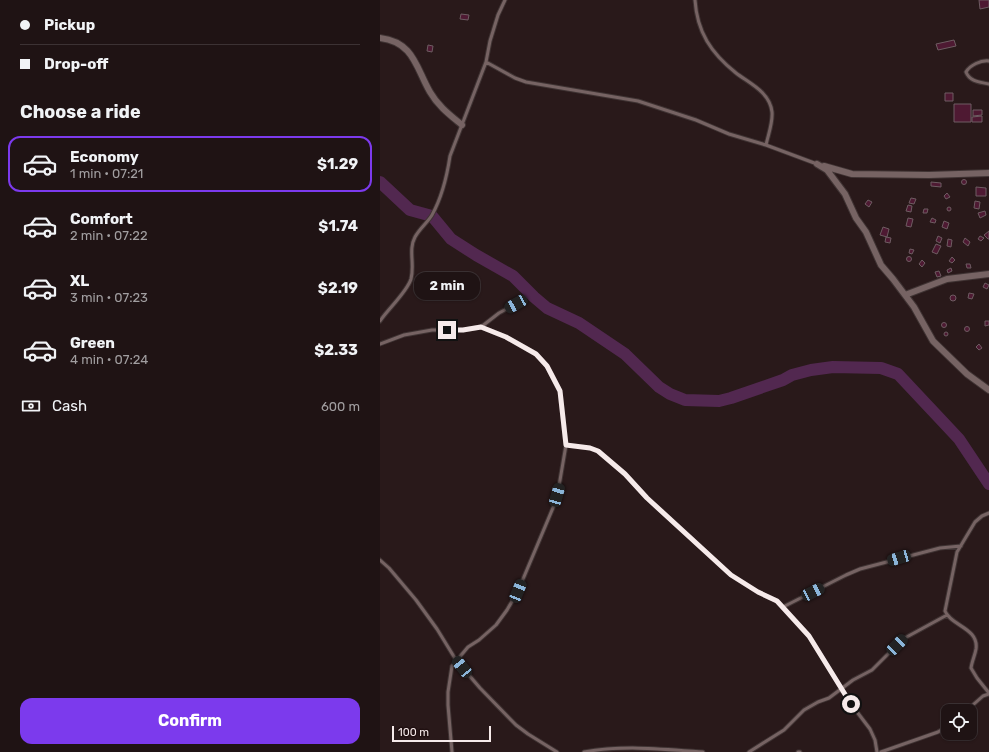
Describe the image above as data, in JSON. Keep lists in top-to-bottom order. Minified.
{"scale_bar":"100 m","page":{"banner":["Pickup","Drop-off"],"heading":"Choose a ride","list":[{"name":"Economy","note":"1 min · 07:21","value":"$1.29"},{"name":"Comfort","note":"2 min · 07:22","value":"$1.74"},{"name":"XL","note":"3 min · 07:23","value":"$2.19"},{"name":"Green","note":"4 min · 07:24","value":"$2.33"}],"bubble":"2 min","pay":["Cash","600 m"],"buttons":"Confirm","scale":"100 m"}}
